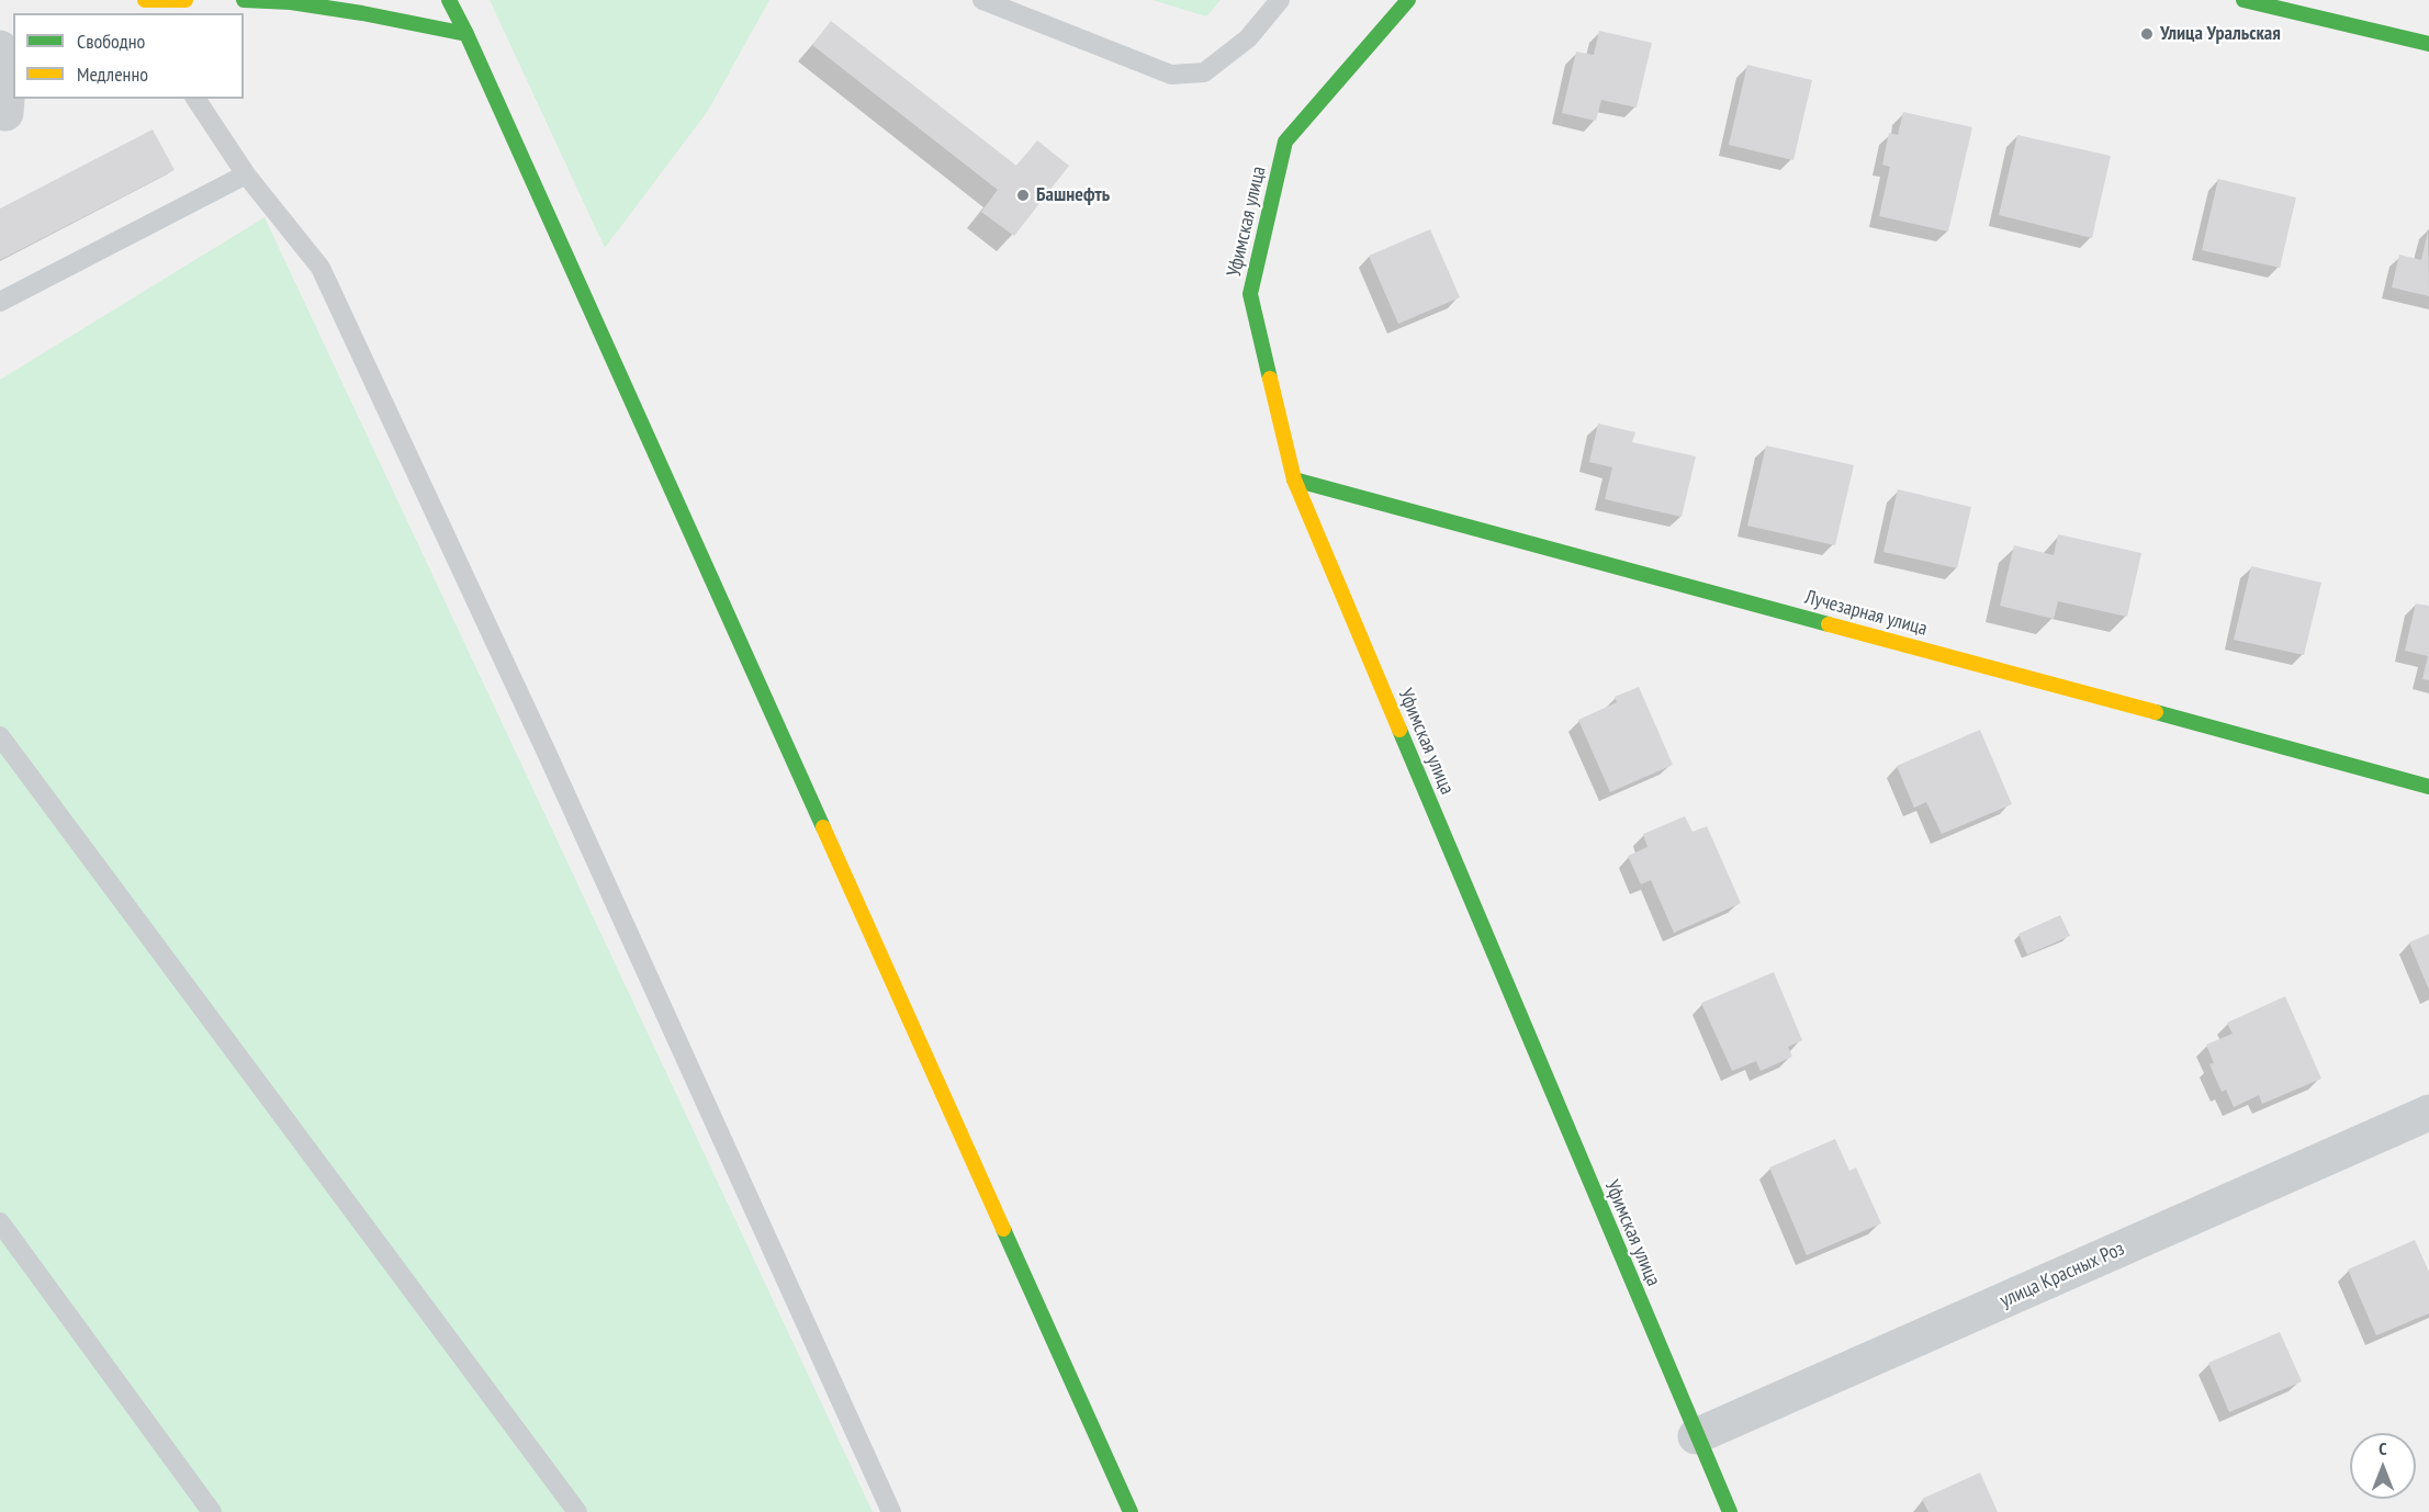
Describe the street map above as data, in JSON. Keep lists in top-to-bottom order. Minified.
{"streets":{"street":["Уфимская улица","Лучезарная улица","улица Красных Роз"]},"crossings":[["Уфимская улица","Лучезарная улица"],["Уфимская улица","улица Красных Роз"]],"places":["Улица Уральская","Башнефть"],"legend":["Свободно","Медленно"],"north":"top"}
